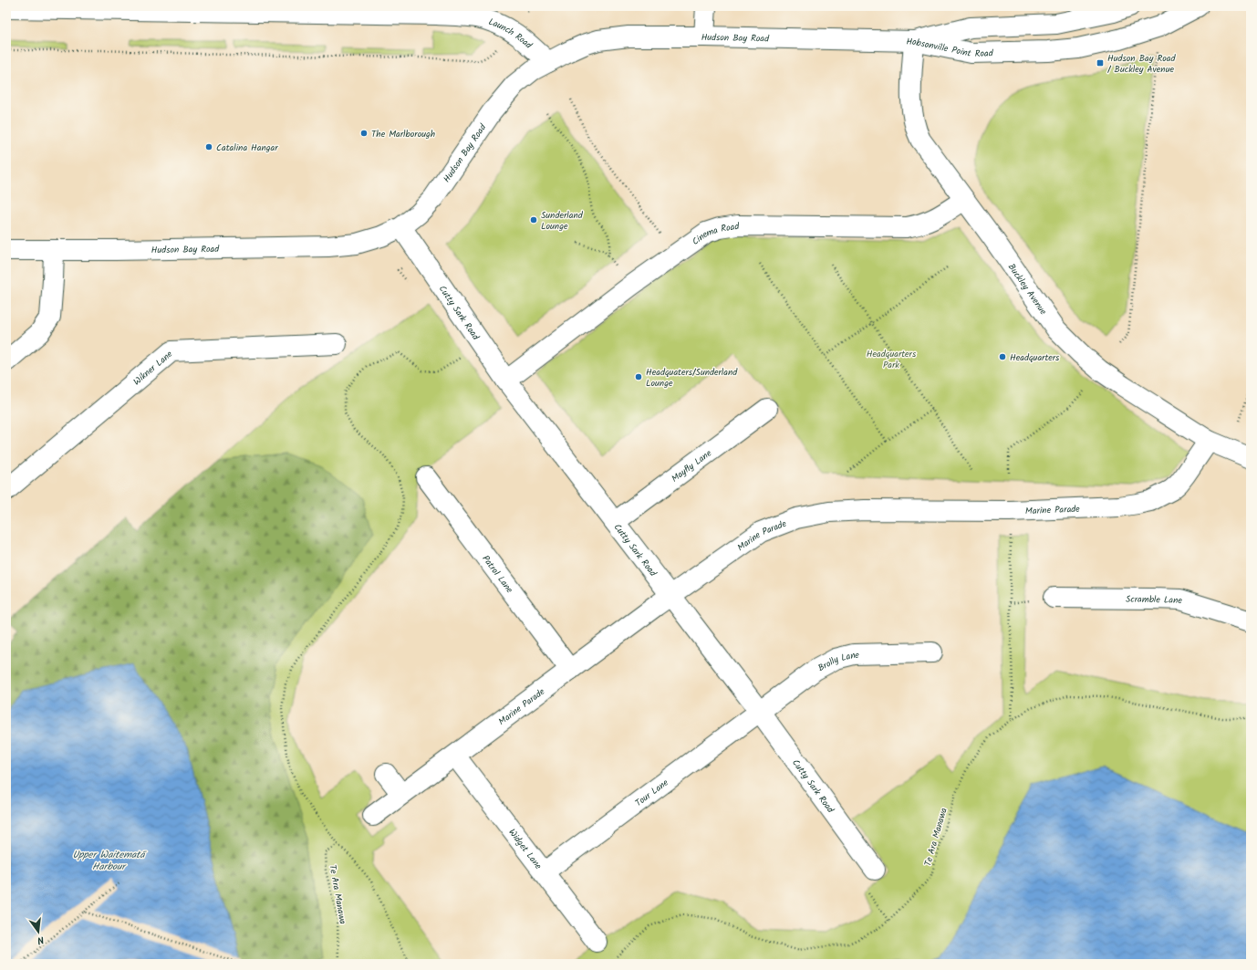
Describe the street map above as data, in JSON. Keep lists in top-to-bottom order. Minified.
{"streets":{"street":["Launch Road","Hudson Bay Road","Hobsonville Point Road","Cinema Road","Buckley Avenue","Cutty Sark Road","Wikner Lane","Mayfly Lane","Marine Parade","Patrol Lane","Scramble Lane","Brolly Lane","Tour Lane","Widget Lane"],"path":["Te Ara Manawa"]},"crossings":[["Launch Road","Hudson Bay Road"],["Hudson Bay Road","Hobsonville Point Road"],["Hudson Bay Road","Buckley Avenue"],["Hudson Bay Road","Cutty Sark Road"],["Hobsonville Point Road","Buckley Avenue"],["Cinema Road","Buckley Avenue"],["Cinema Road","Cutty Sark Road"],["Buckley Avenue","Marine Parade"],["Cutty Sark Road","Mayfly Lane"],["Cutty Sark Road","Marine Parade"],["Cutty Sark Road","Brolly Lane"],["Cutty Sark Road","Tour Lane"],["Marine Parade","Patrol Lane"],["Marine Parade","Widget Lane"],["Brolly Lane","Tour Lane"],["Tour Lane","Widget Lane"]],"water":["Upper Waitematā Harbour"],"parks":["Headquarters Park"],"places":{"transit":["Hudson Bay Road / Buckley Avenue"],"other":["The Marlborough","Catalina Hangar","Sunderland Lounge","Headquarters","Headquaters/Sunderland Lounge"]},"north":"bottom"}
